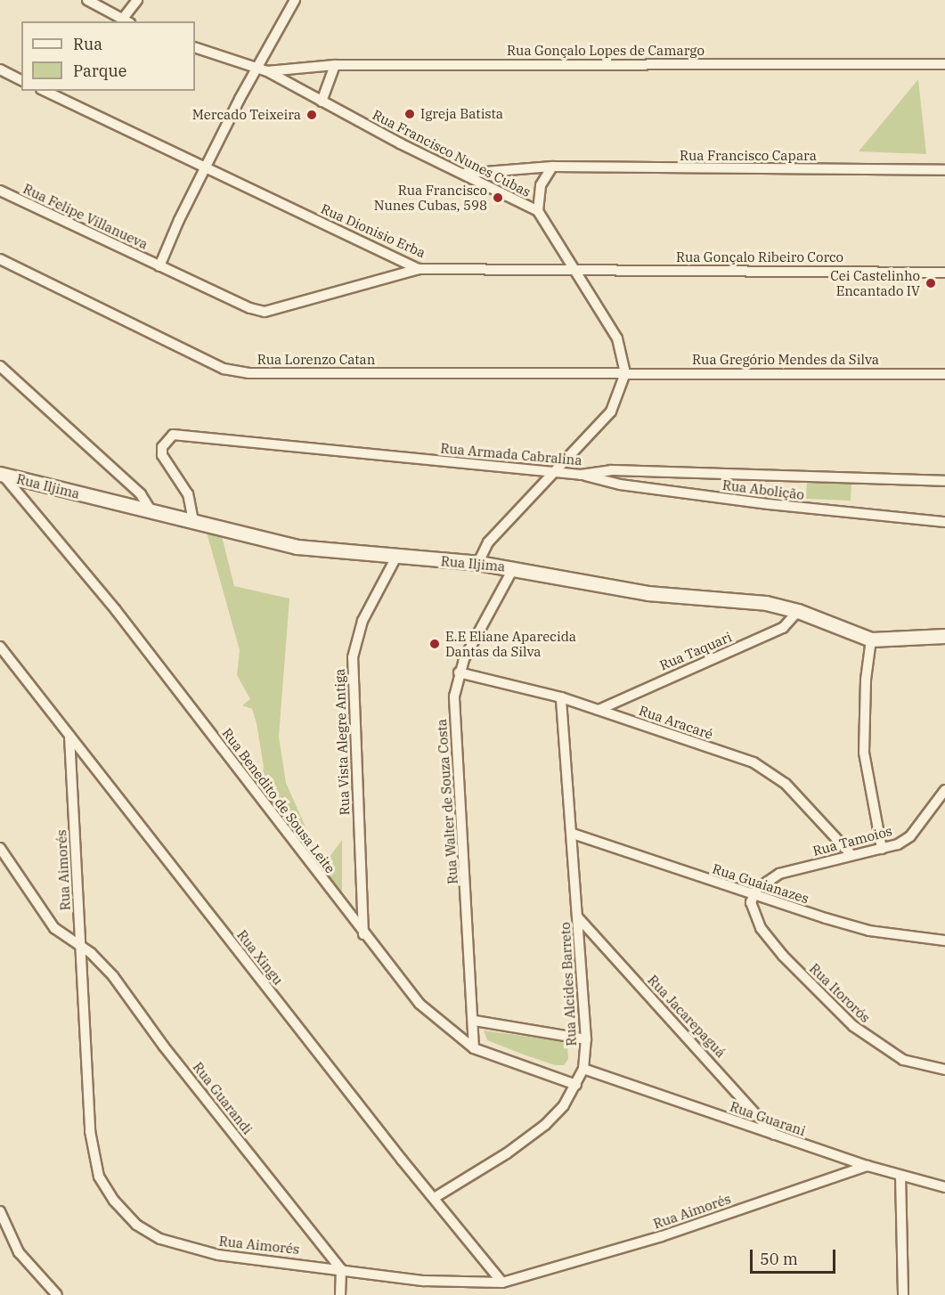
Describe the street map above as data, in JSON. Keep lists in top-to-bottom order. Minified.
{"streets":{"main road":["Rua Iljima"],"street":["Rua Gonçalo Lopes de Camargo","Rua Francisco Nunes Cubas","Rua Francisco Capara","Rua Felipe Villanueva","Rua Dionisio Erba","Rua Gonçalo Ribeiro Corco","Rua Lorenzo Catan","Rua Gregório Mendes da Silva","Rua Armada Cabralina","Rua Abolição","Rua Taquari","Rua Aracaré","Rua Vista Alegre Antiga","Rua Benedito de Sousa Leite","Rua Walter de Souza Costa","Rua Tamoios","Rua Aimorés","Rua Guaianazes","Rua Xingu","Rua Alcides Barreto","Rua Itororós","Rua Jacarepaguá","Rua Guarandi","Rua Guarani"]},"crossings":[["Rua Gonçalo Lopes de Camargo","Rua Francisco Nunes Cubas"],["Rua Francisco Nunes Cubas","Rua Francisco Capara"],["Rua Francisco Nunes Cubas","Rua Felipe Villanueva"],["Rua Francisco Nunes Cubas","Rua Dionisio Erba"],["Rua Francisco Nunes Cubas","Rua Gonçalo Ribeiro Corco"],["Rua Francisco Nunes Cubas","Rua Lorenzo Catan"],["Rua Francisco Nunes Cubas","Rua Gregório Mendes da Silva"],["Rua Felipe Villanueva","Rua Dionisio Erba"],["Rua Dionisio Erba","Rua Gonçalo Ribeiro Corco"],["Rua Lorenzo Catan","Rua Gregório Mendes da Silva"],["Rua Armada Cabralina","Rua Iljima"],["Rua Armada Cabralina","Rua Abolição"],["Rua Iljima","Rua Taquari"],["Rua Iljima","Rua Vista Alegre Antiga"],["Rua Iljima","Rua Benedito de Sousa Leite"],["Rua Iljima","Rua Walter de Souza Costa"],["Rua Taquari","Rua Aracaré"],["Rua Aracaré","Rua Walter de Souza Costa"],["Rua Aracaré","Rua Tamoios"],["Rua Aracaré","Rua Alcides Barreto"],["Rua Vista Alegre Antiga","Rua Benedito de Sousa Leite"],["Rua Benedito de Sousa Leite","Rua Walter de Souza Costa"],["Rua Benedito de Sousa Leite","Rua Alcides Barreto"],["Rua Tamoios","Rua Guaianazes"],["Rua Tamoios","Rua Itororós"],["Rua Aimorés","Rua Xingu"],["Rua Aimorés","Rua Guarandi"],["Rua Aimorés","Rua Guarani"],["Rua Guaianazes","Rua Alcides Barreto"],["Rua Guaianazes","Rua Itororós"],["Rua Xingu","Rua Alcides Barreto"],["Rua Alcides Barreto","Rua Jacarepaguá"],["Rua Alcides Barreto","Rua Guarani"],["Rua Jacarepaguá","Rua Guarani"]],"places":["Igreja Batista","Mercado Teixeira","Rua Francisco Nunes Cubas, 598","Cei Castelinho Encantado IV","E.E Eliane Aparecida Dantas da Silva"],"legend":["Rua","Parque"],"scale_bar":"50 m"}
